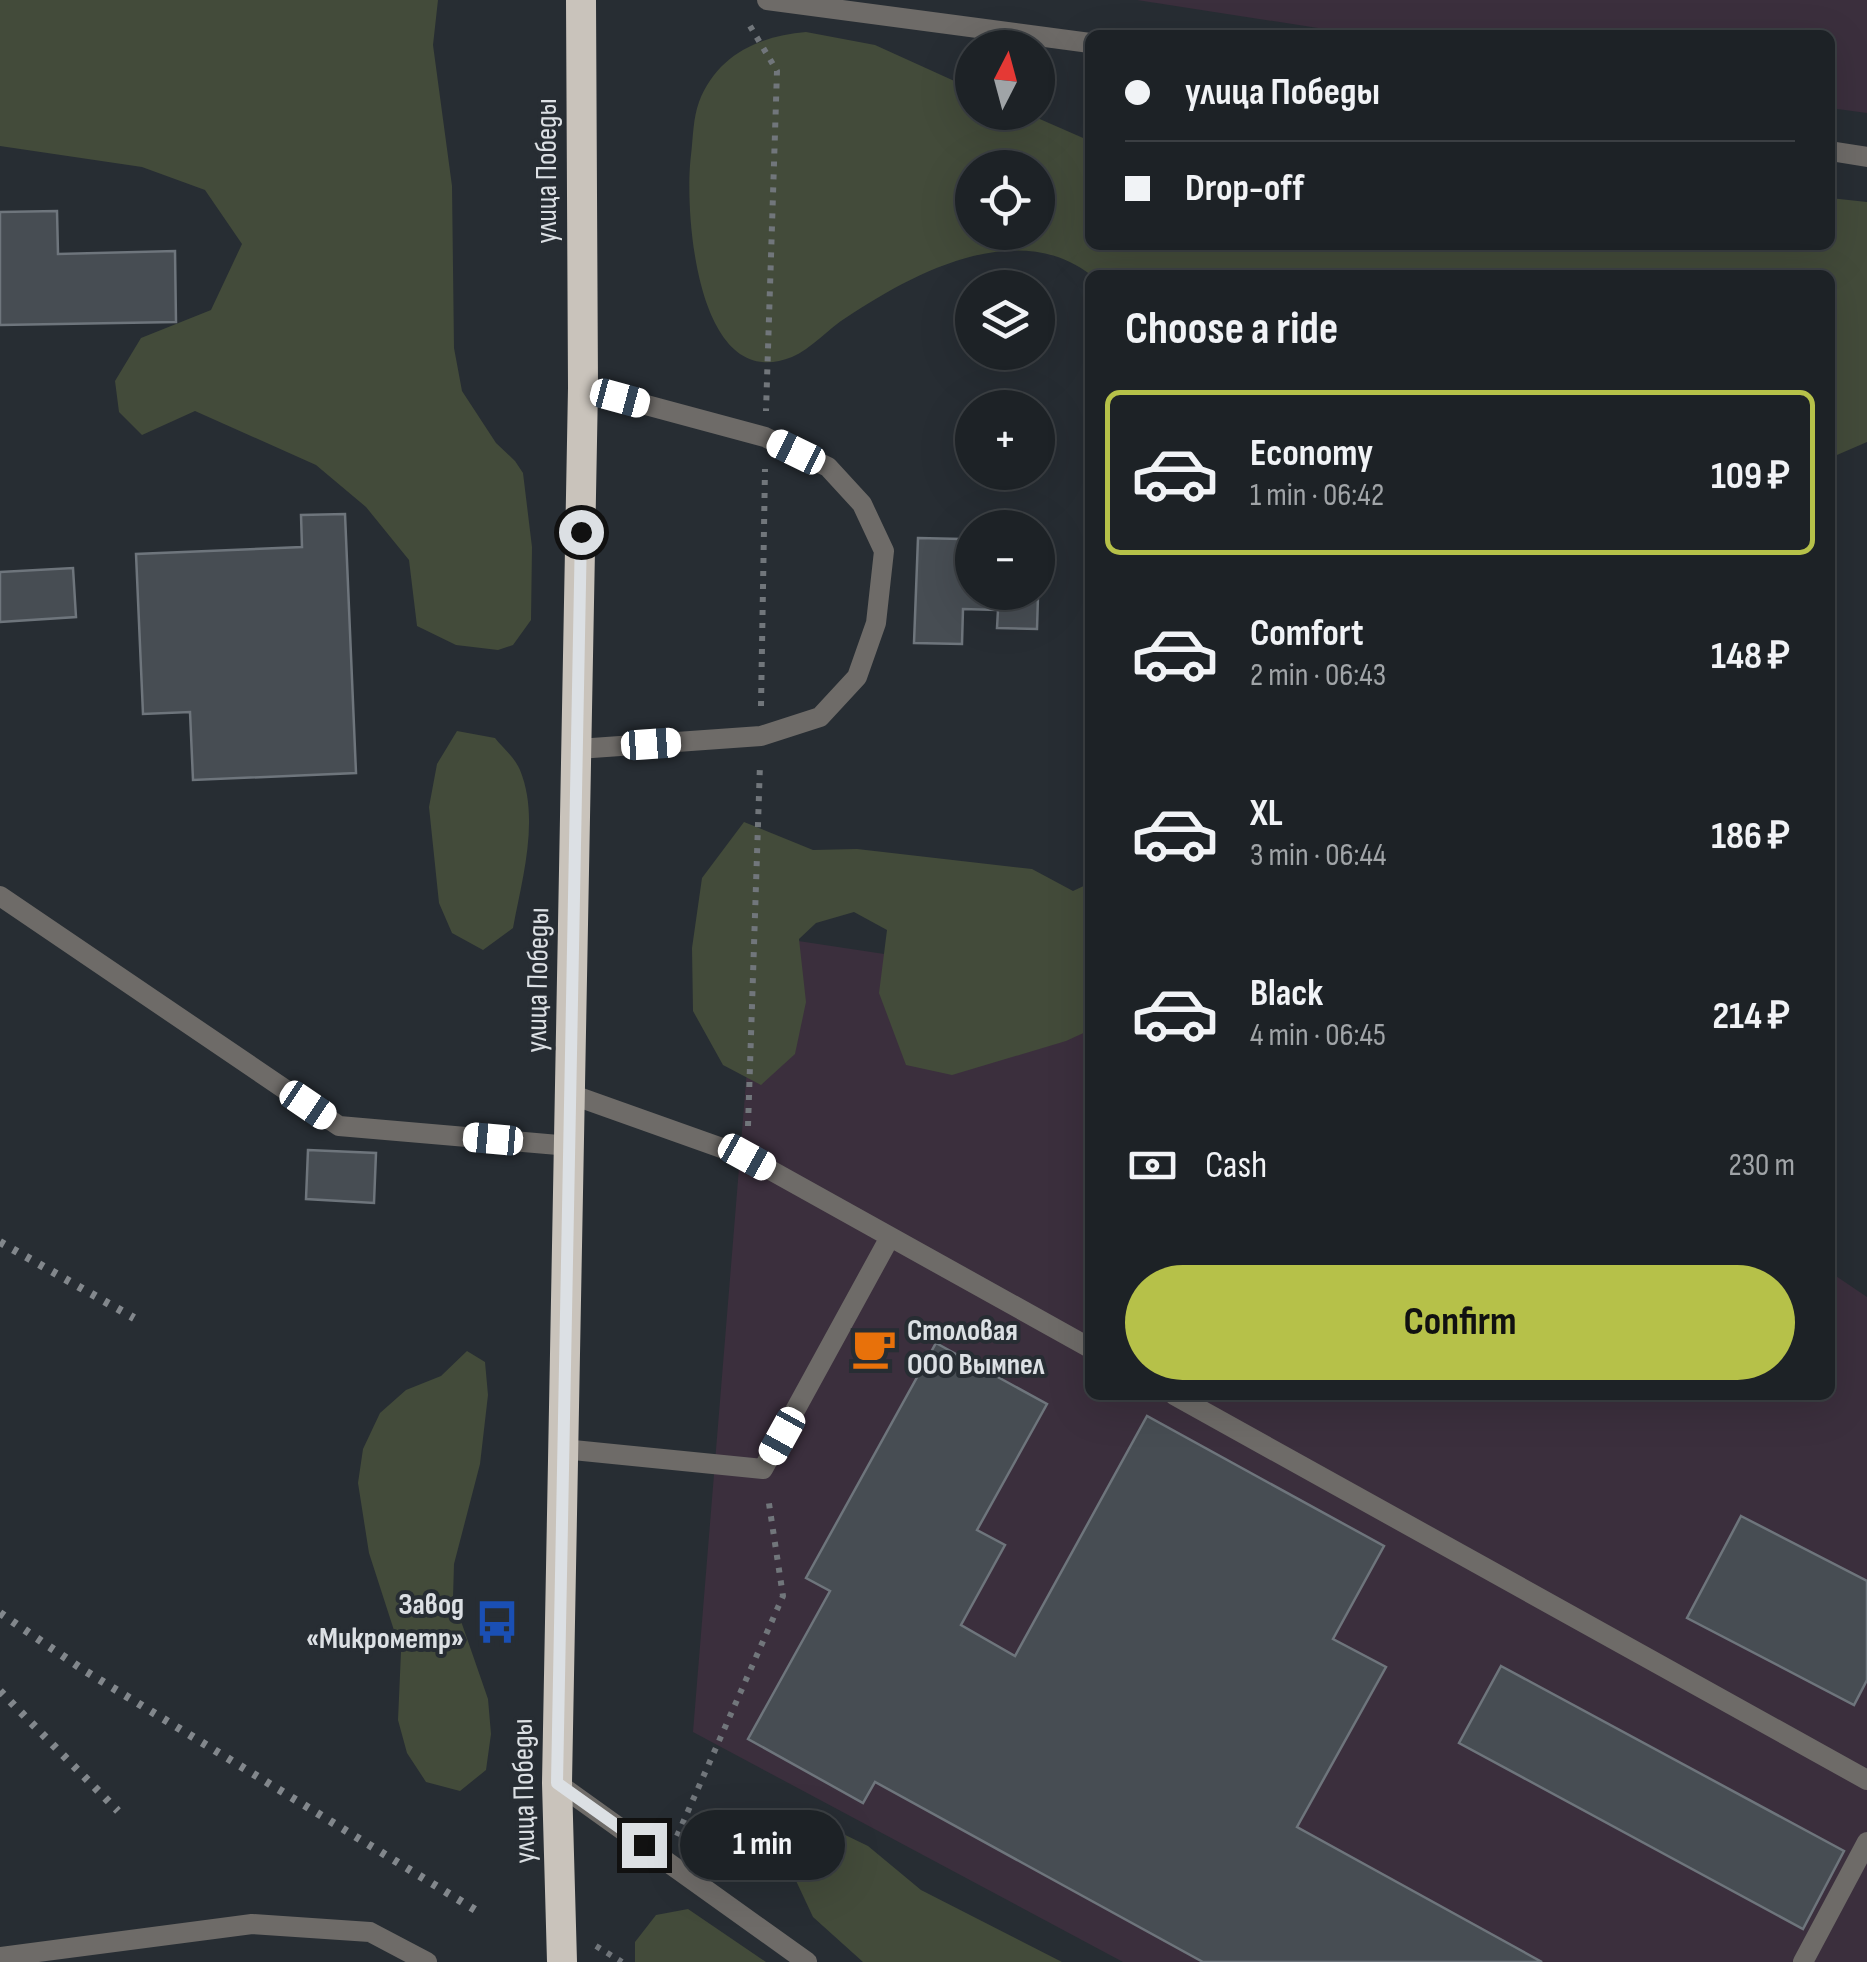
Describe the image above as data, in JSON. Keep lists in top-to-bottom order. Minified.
{"streets":{"highway":["улица Победы"]},"places":{"cafe":["Столовая ООО Вымпел"],"bus stop":["Завод «Микрометр»"]},"north":"top","page":{"map_buttons":["+","−"],"banner":["улица Победы","Drop-off"],"heading":"Choose a ride","list":[{"name":"Economy","note":"1 min · 06:42","value":"109 ₽"},{"name":"Comfort","note":"2 min · 06:43","value":"148 ₽"},{"name":"XL","note":"3 min · 06:44","value":"186 ₽"},{"name":"Black","note":"4 min · 06:45","value":"214 ₽"}],"pay":["Cash","230 m"],"buttons":"Confirm","bubble":"1 min"}}
